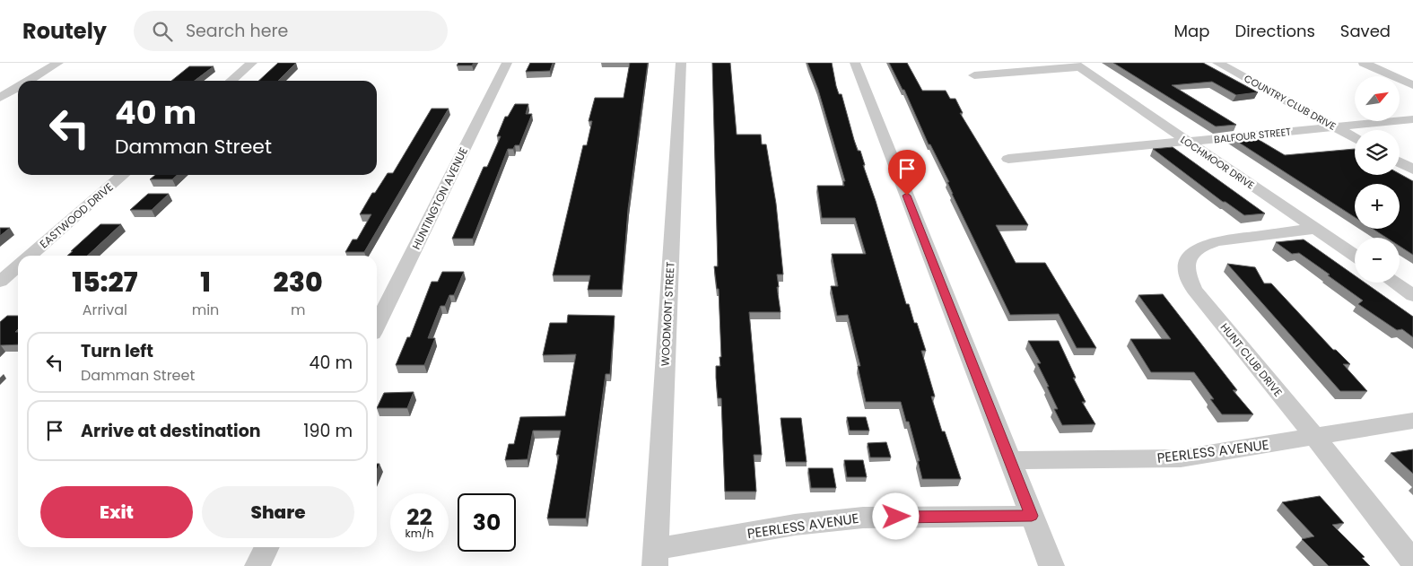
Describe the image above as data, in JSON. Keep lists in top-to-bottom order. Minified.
{"streets":{"street":["COUNTRY CLUB DRIVE","BALFOUR STREET","LOCHMOOR DRIVE","HUNTINGTON AVENUE","EASTWOOD DRIVE","WOODMONT STREET","HUNT CLUB DRIVE","PEERLESS AVENUE"]},"crossings":[["COUNTRY CLUB DRIVE","BALFOUR STREET"],["BALFOUR STREET","LOCHMOOR DRIVE"],["LOCHMOOR DRIVE","HUNT CLUB DRIVE"],["WOODMONT STREET","PEERLESS AVENUE"],["HUNT CLUB DRIVE","PEERLESS AVENUE"]],"north":"top right","page":{"header":"Routely","search":"Search here","nav":["Map","Directions","Saved"],"map_buttons":["+","−"],"turn":["40 m","Damman Street"],"eta":["15:27","Arrival","1","min","230","m"],"list":[{"name":"Turn left","note":"Damman Street","value":"40 m"},{"name":"Arrive at destination","value":"190 m"}],"buttons":["Exit","Share"],"speed":"22 km/h","limit":"30"}}
